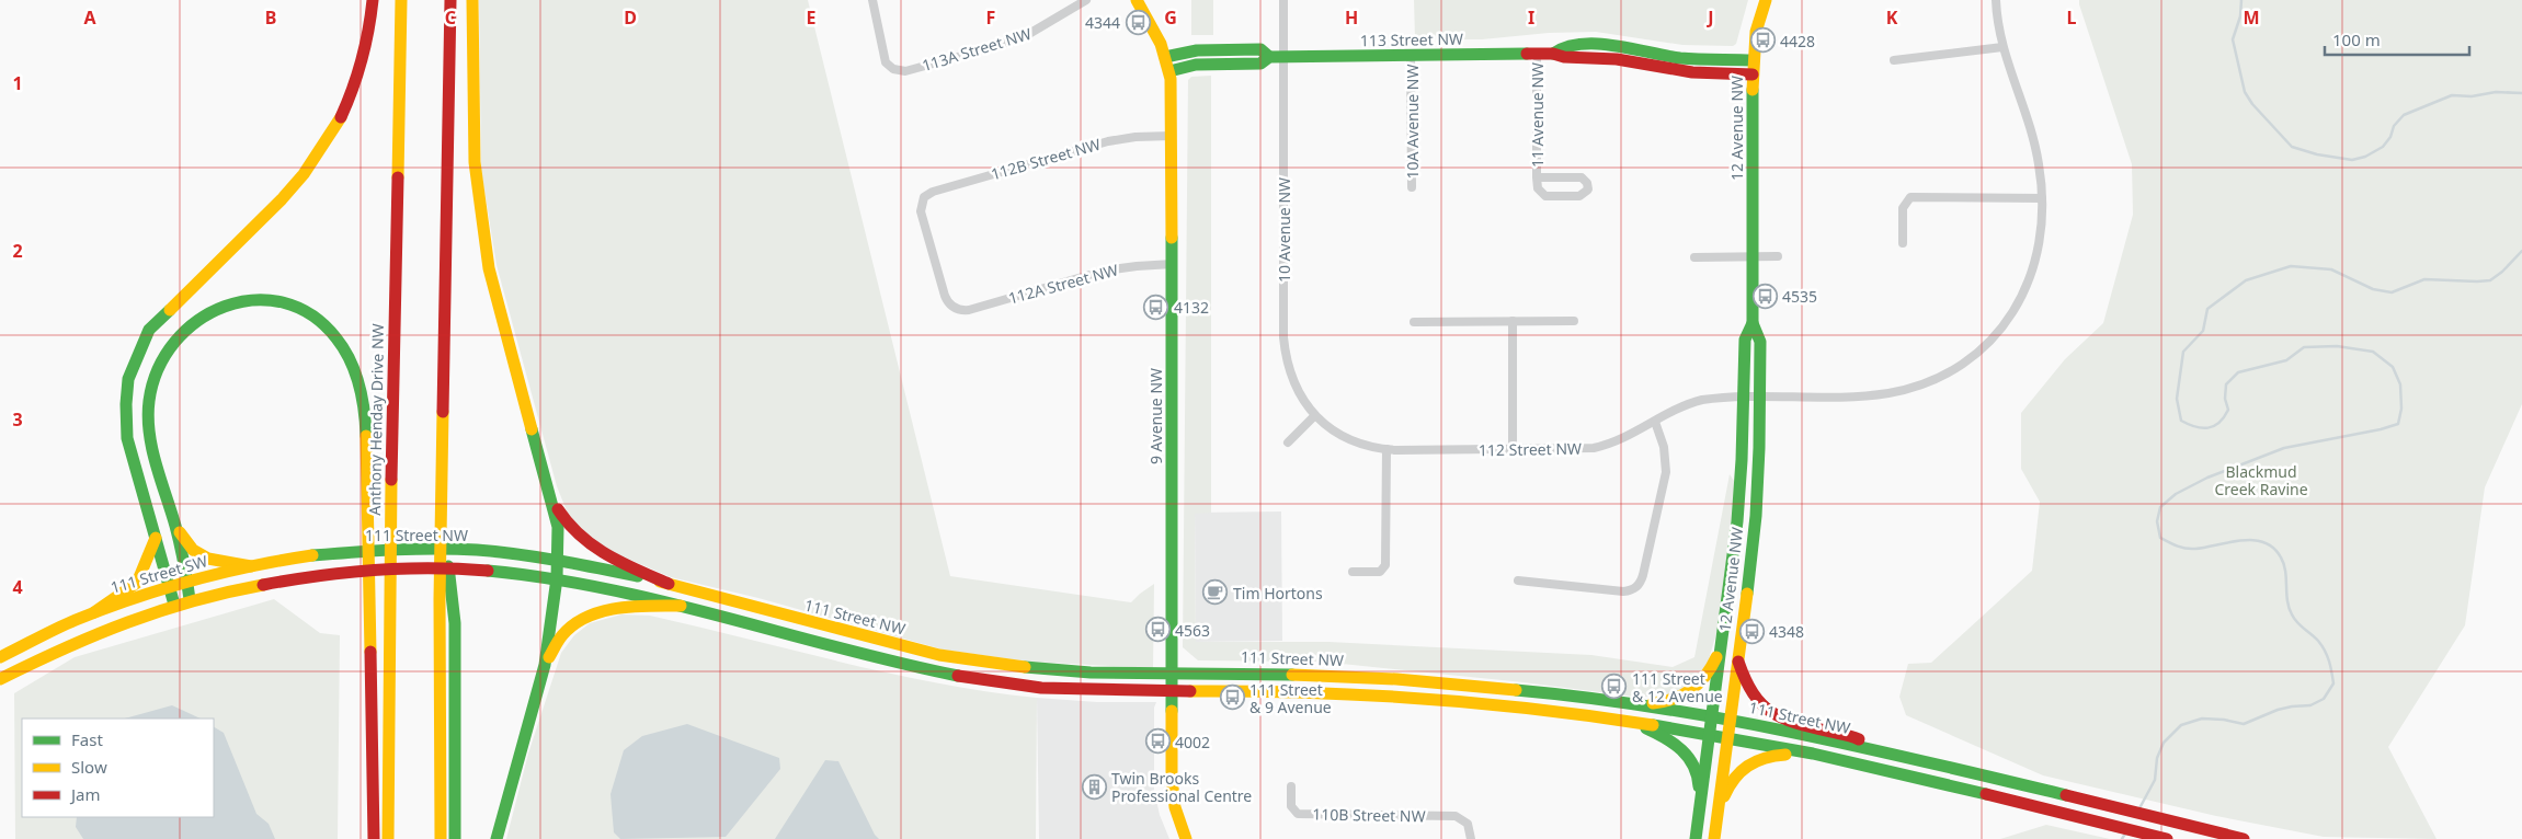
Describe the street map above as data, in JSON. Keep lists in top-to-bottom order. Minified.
{"streets":{"main road":["113 Street NW","12 Avenue NW","9 Avenue NW","Anthony Henday Drive NW","111 Street NW","111 Street SW"],"street":["113A Street NW","11 Avenue NW","10A Avenue NW","112B Street NW","10 Avenue NW","112A Street NW","112 Street NW","110B Street NW"]},"crossings":[["113 Street NW","11 Avenue NW"],["113 Street NW","10A Avenue NW"],["113 Street NW","12 Avenue NW"],["113 Street NW","10 Avenue NW"],["113 Street NW","9 Avenue NW"],["12 Avenue NW","112 Street NW"],["12 Avenue NW","111 Street NW"],["112B Street NW","112A Street NW"],["112B Street NW","9 Avenue NW"],["10 Avenue NW","112 Street NW"],["112A Street NW","9 Avenue NW"],["9 Avenue NW","111 Street NW"],["111 Street NW","111 Street SW"]],"parks":["Blackmud Creek Ravine"],"places":{"bus stop":["4344","4428","4535","4132","4563","4348","111 Street & 12 Avenue","111 Street & 9 Avenue","4002"],"cafe":["Tim Hortons"],"building":["Twin Brooks Professional Centre"]},"legend":["Fast","Slow","Jam"],"scale_bar":"100 m","grid":{"columns":["A","B","C","D","E","F","G","H","I","J","K","L","M"],"rows":["1","2","3","4"]}}
